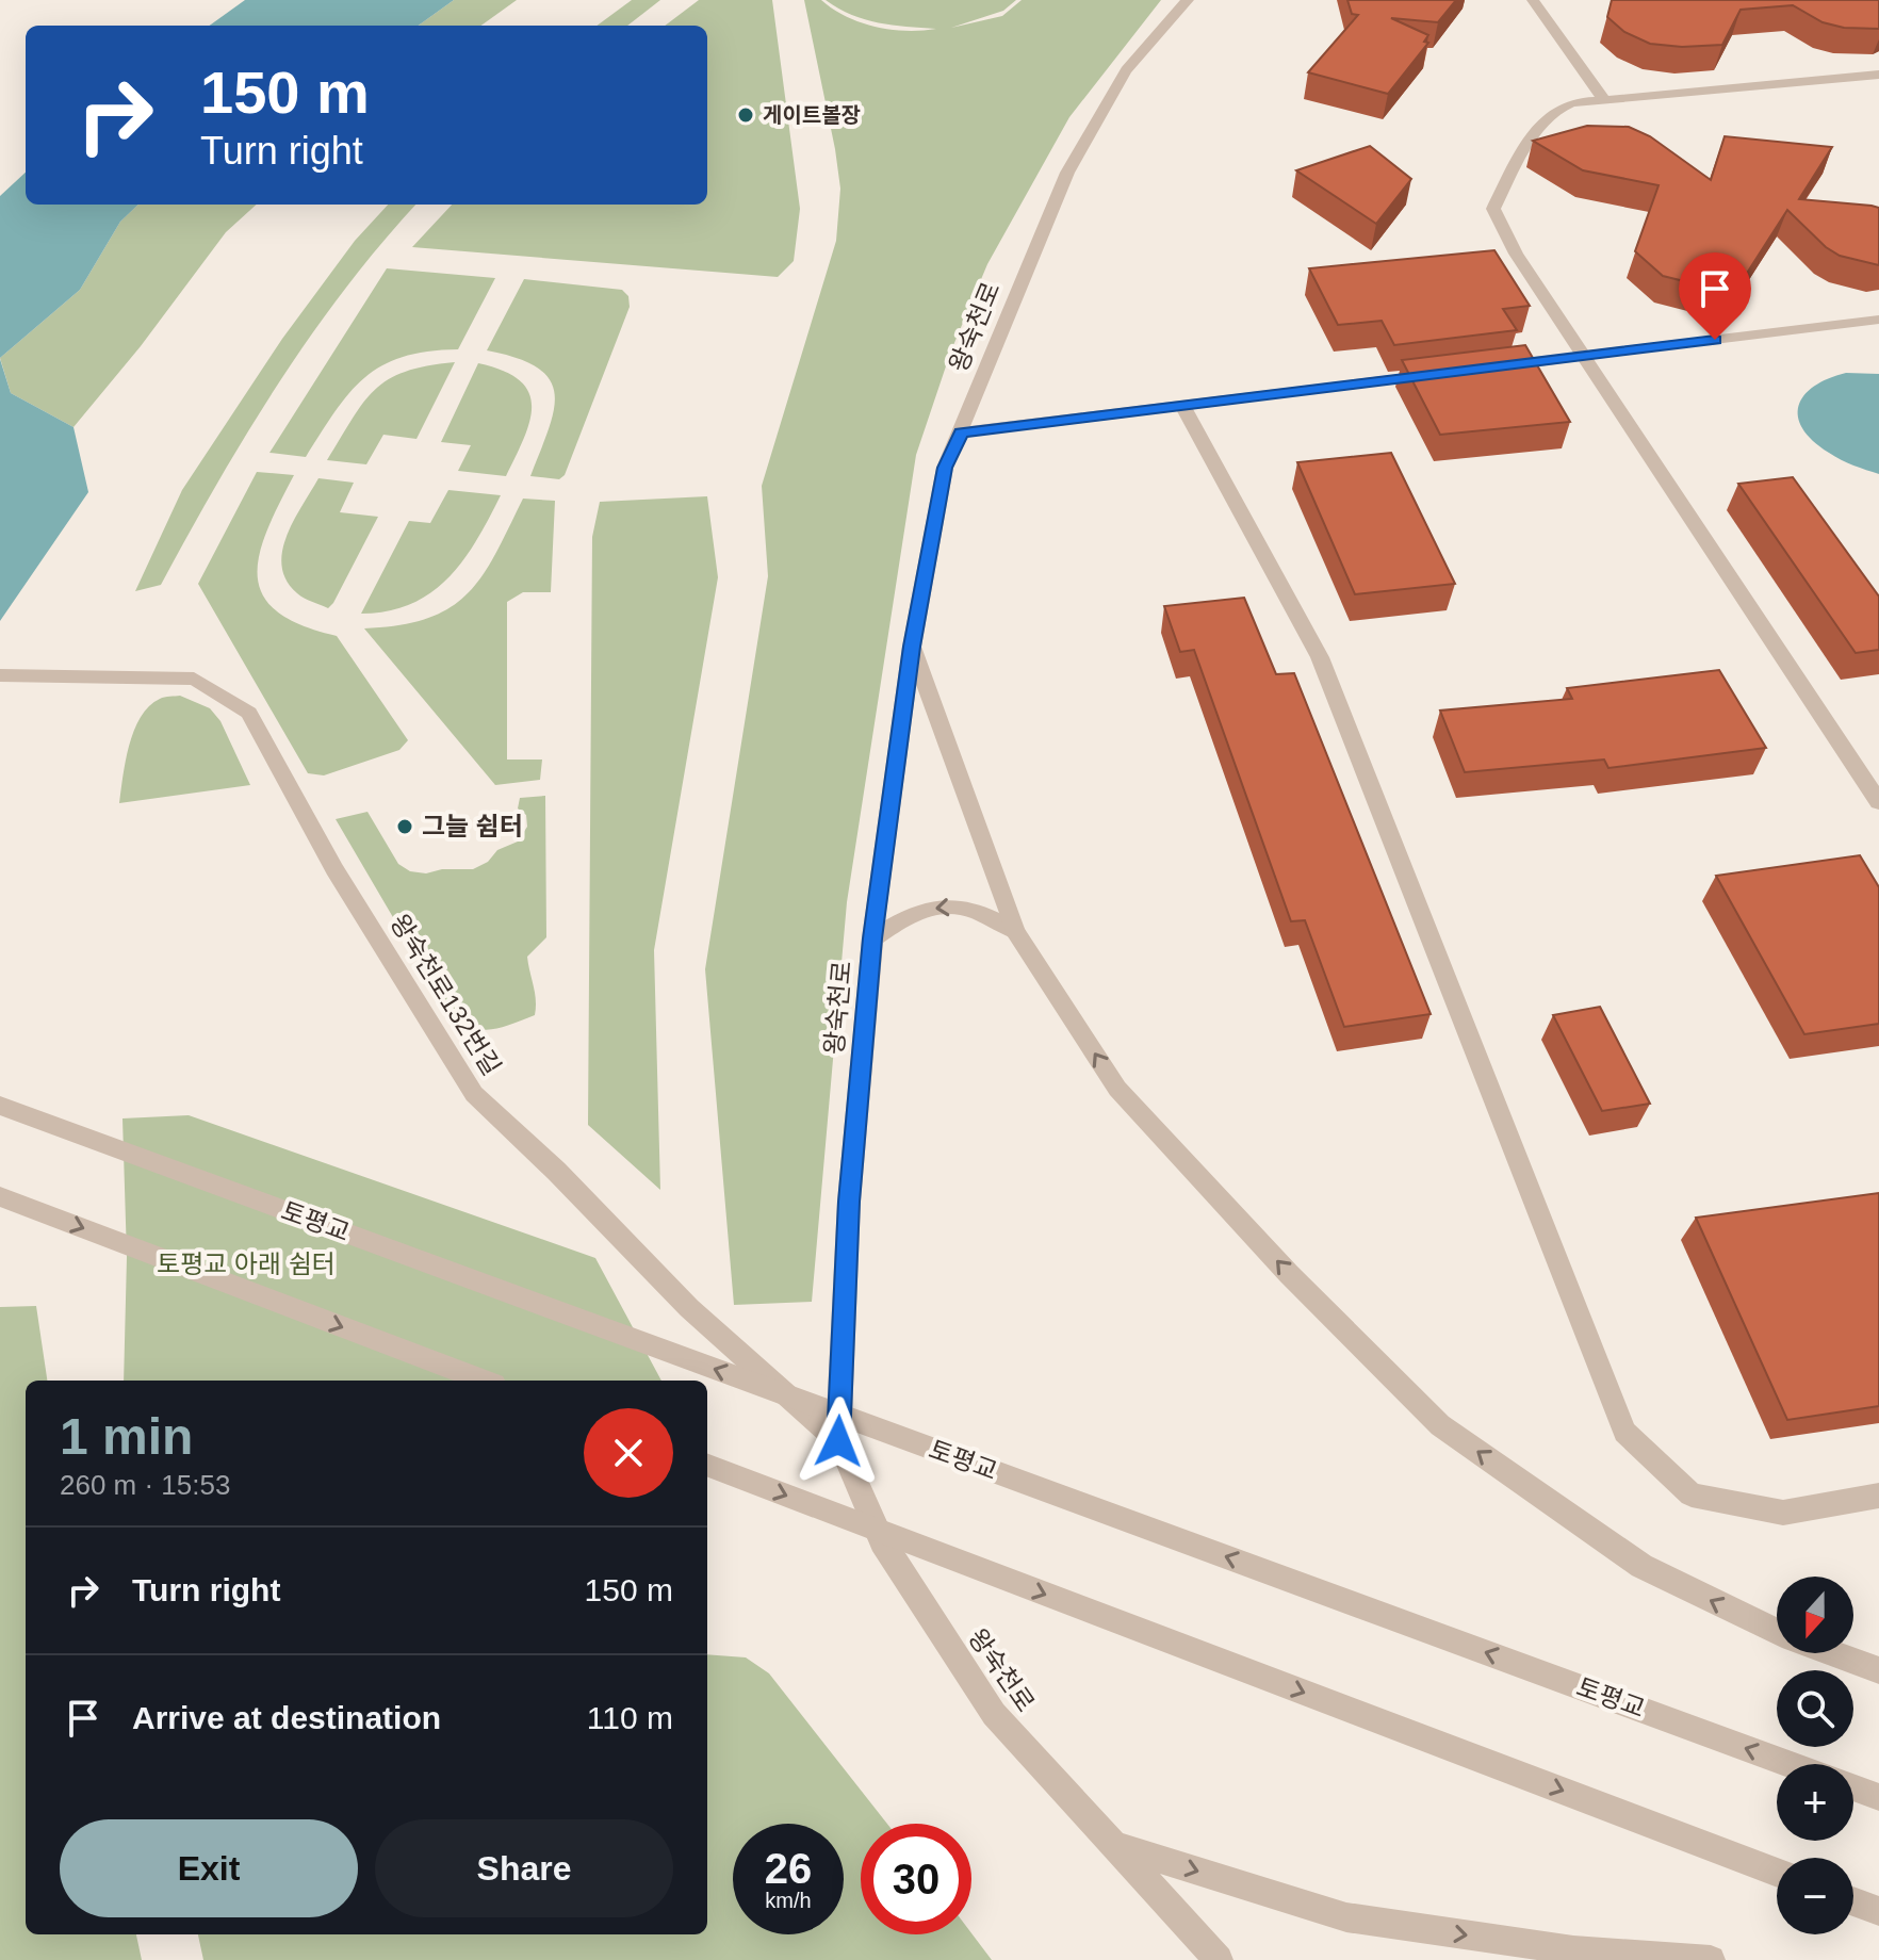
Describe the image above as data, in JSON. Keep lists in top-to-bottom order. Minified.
{"streets":{"street":["왕숙천로","왕숙천로132번길","토평교"]},"crossings":[["왕숙천로","왕숙천로132번길"]],"parks":["토평교 아래 쉼터"],"places":["게이트볼장","그늘 쉼터"],"north":"bottom","page":{"turn":["150 m","Turn right"],"heading":["1 min","260 m · 15:53"],"list":[{"name":"Turn right","value":"150 m"},{"name":"Arrive at destination","value":"110 m"}],"map_buttons":["+","−"],"buttons":["Exit","Share"],"speed":"26 km/h","limit":"30"}}
